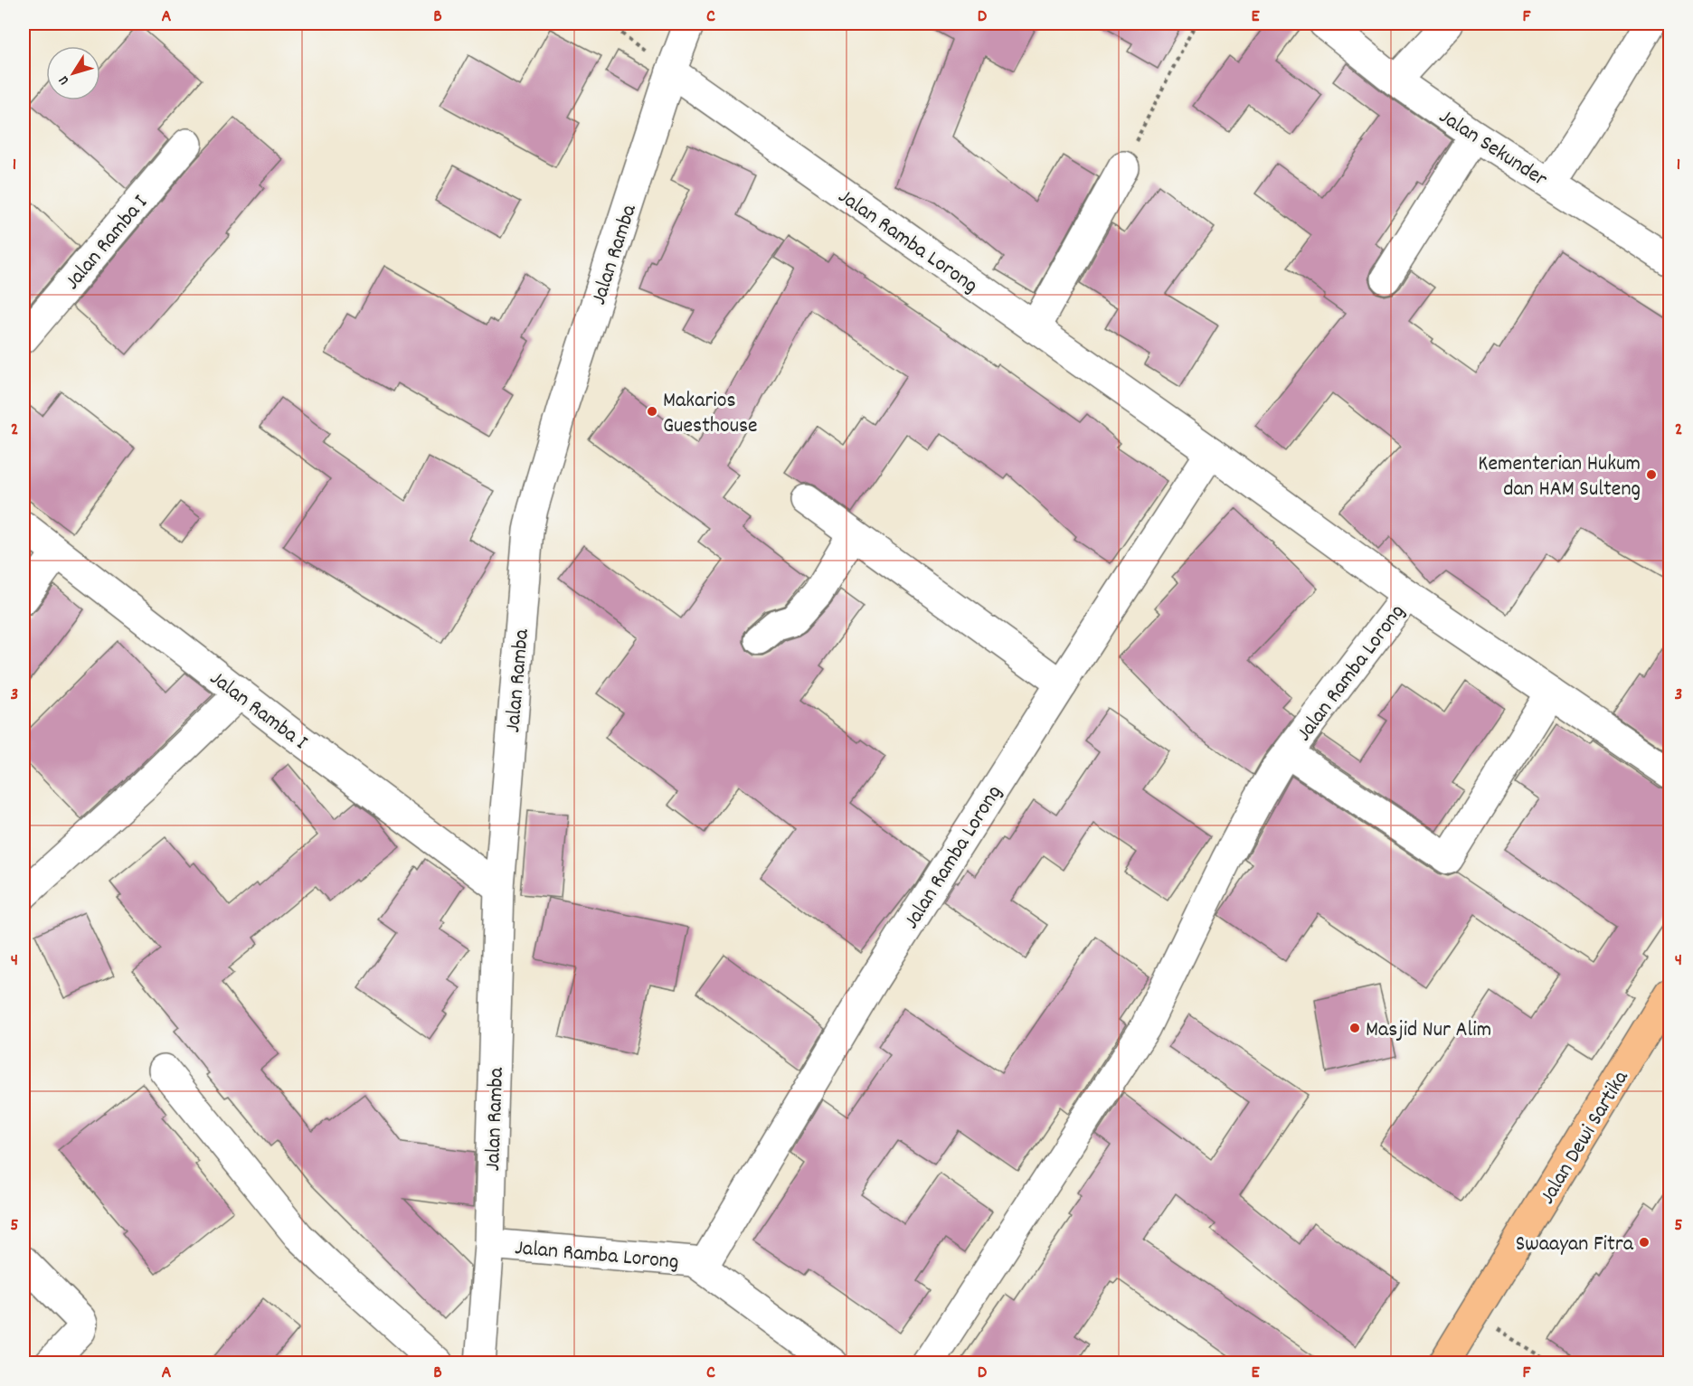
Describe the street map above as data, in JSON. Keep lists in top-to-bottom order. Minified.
{"streets":{"main road":["Jalan Dewi Sartika"],"street":["Jalan Sekunder","Jalan Ramba Lorong","Jalan Ramba I","Jalan Ramba"]},"crossings":[["Jalan Ramba Lorong","Jalan Ramba"],["Jalan Ramba I","Jalan Ramba"]],"places":["Makarios Guesthouse","Kementerian Hukum dan HAM Sulteng","Masjid Nur Alim","Swaayan Fitra"],"north":"bottom left","grid":{"columns":["A","B","C","D","E","F"],"rows":["1","2","3","4","5"]}}
